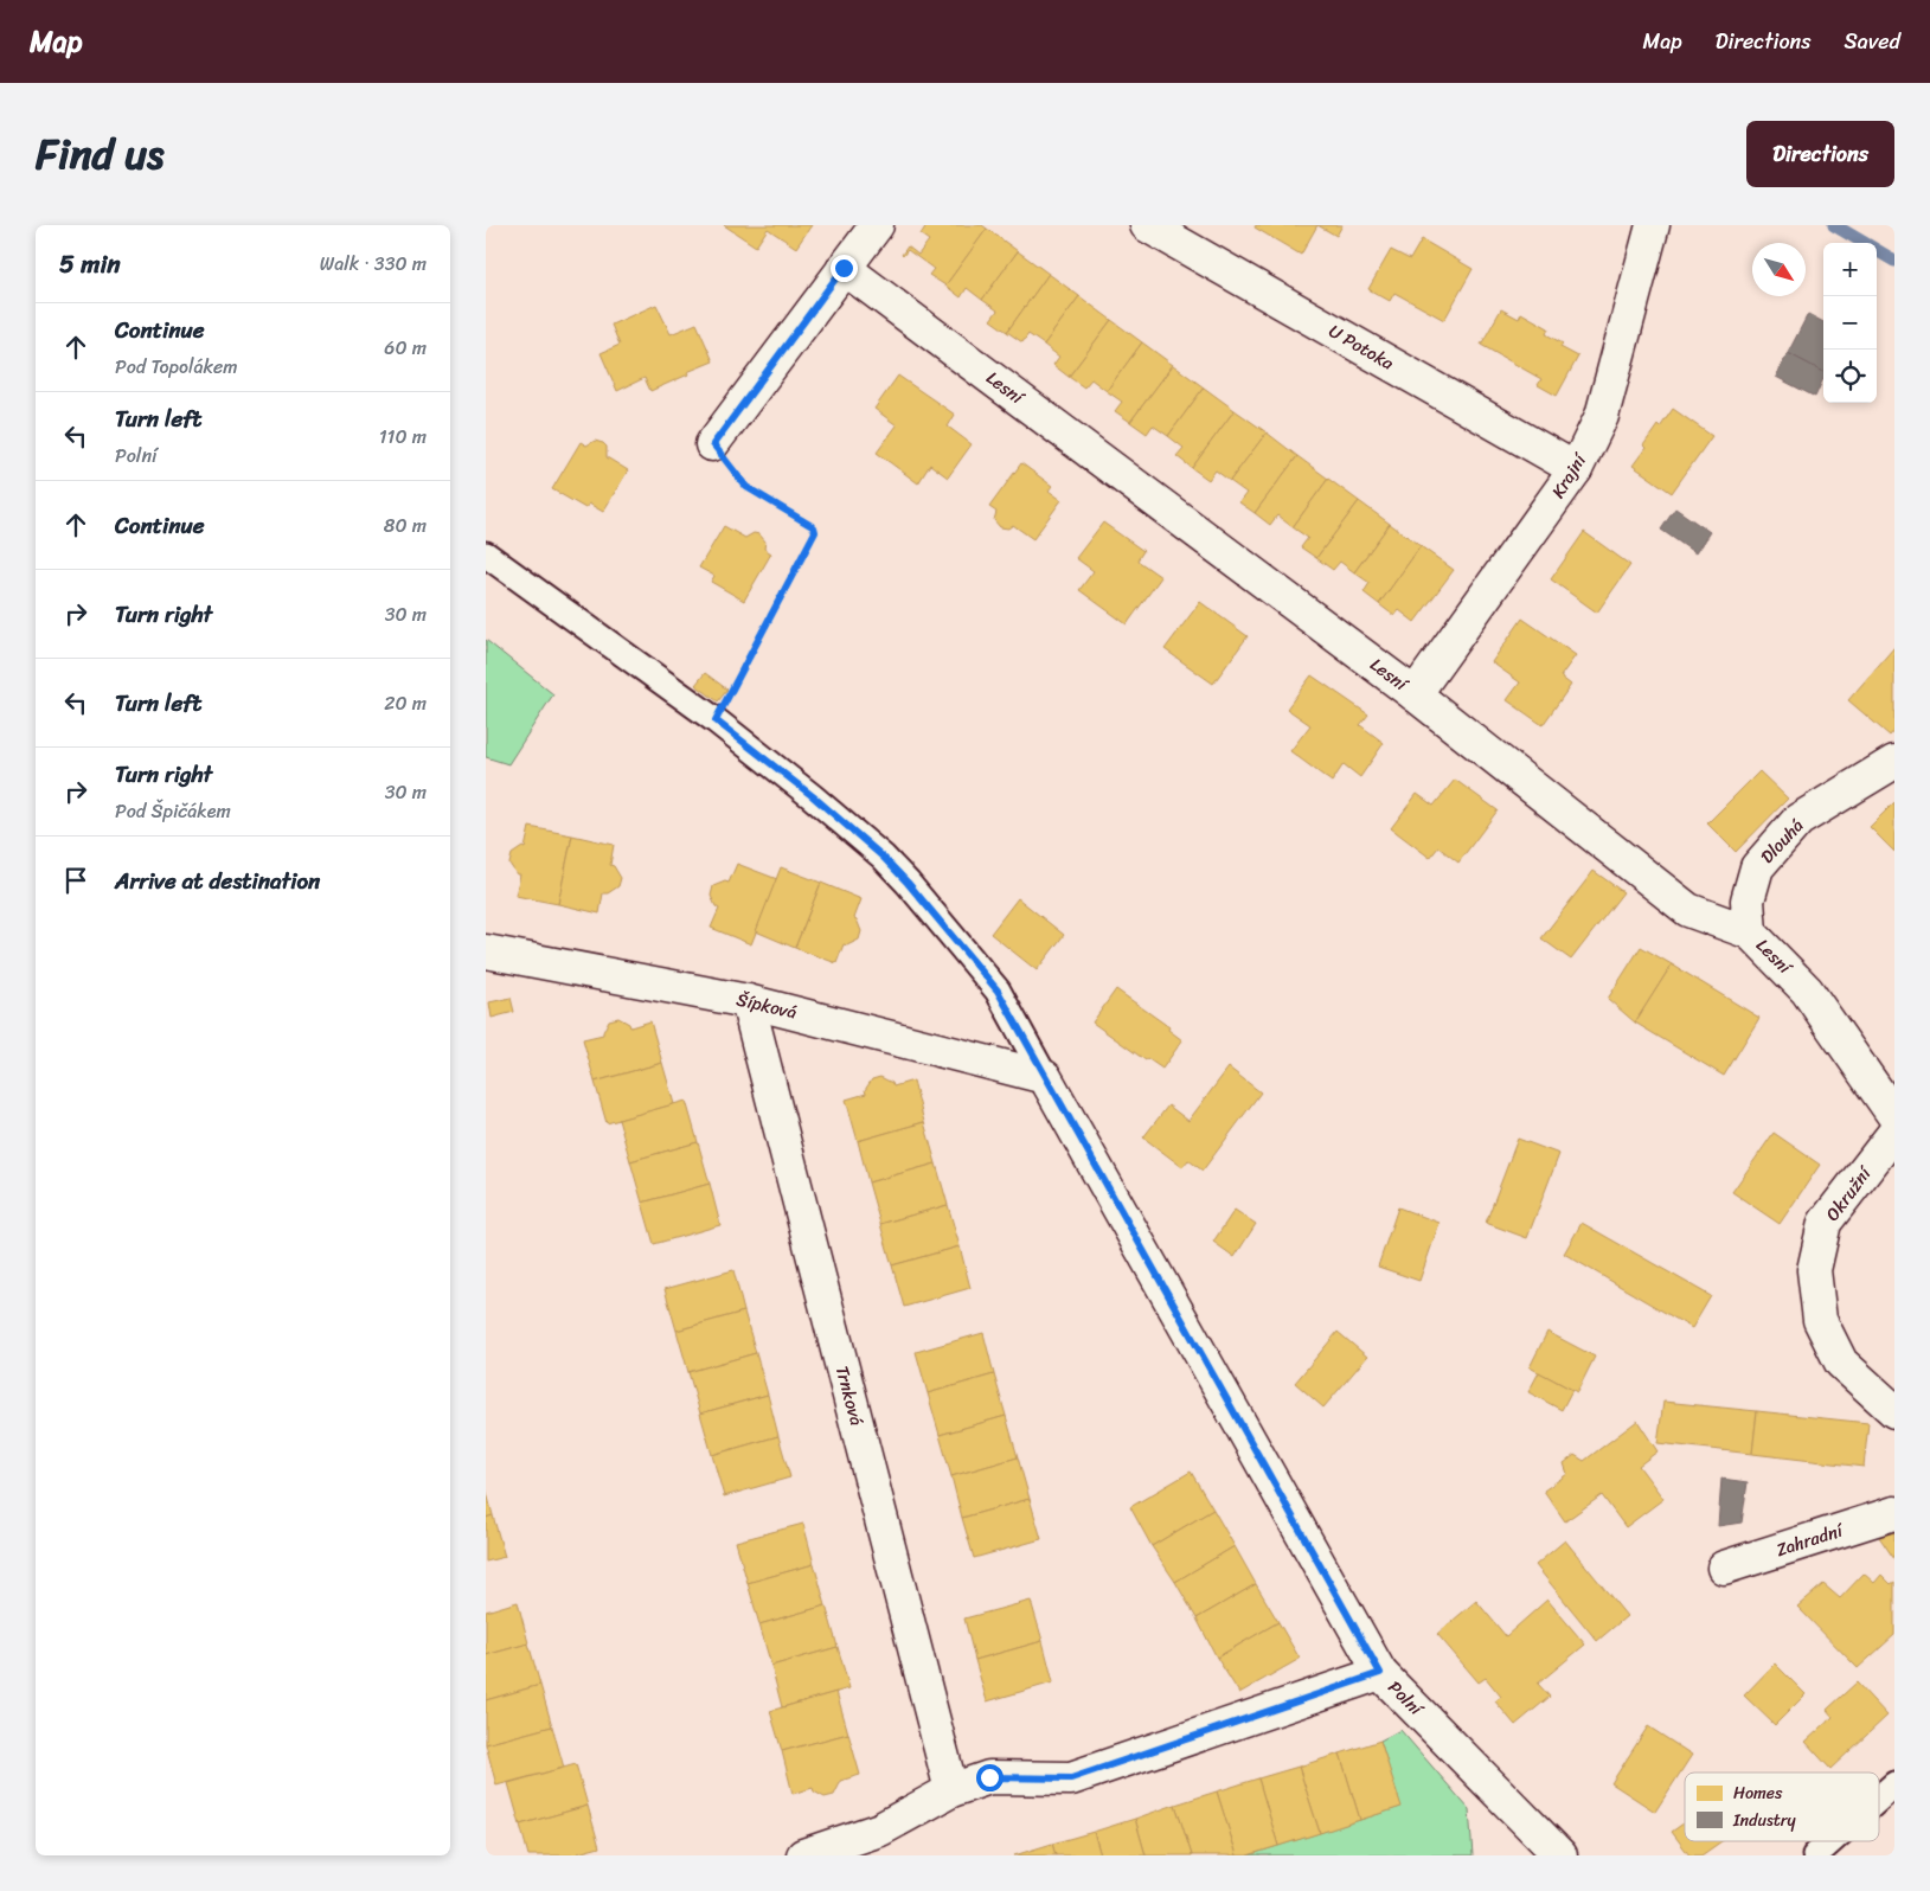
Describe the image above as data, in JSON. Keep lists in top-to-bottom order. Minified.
{"streets":{"street":["U Potoka","Lesní","Krajní","Dlouhá","Šípková","Okružní","Trnková","Zahradní","Polní"]},"crossings":[["U Potoka","Krajní"],["Lesní","Krajní"],["Lesní","Dlouhá"],["Šípková","Trnková"],["Šípková","Polní"]],"legend":["Homes","Industry"],"north":"bottom right","page":{"header":"Map","nav":["Map","Directions","Saved"],"title":"Find us","buttons":"Directions","heading":["5 min","Walk · 330 m"],"map_buttons":["+","−"],"list":[["Continue","Pod Topolákem","60 m"],["Turn left","Polní","110 m"],["Continue","80 m"],["Turn right","30 m"],["Turn left","20 m"],["Turn right","Pod Špičákem","30 m"],"Arrive at destination"]}}
